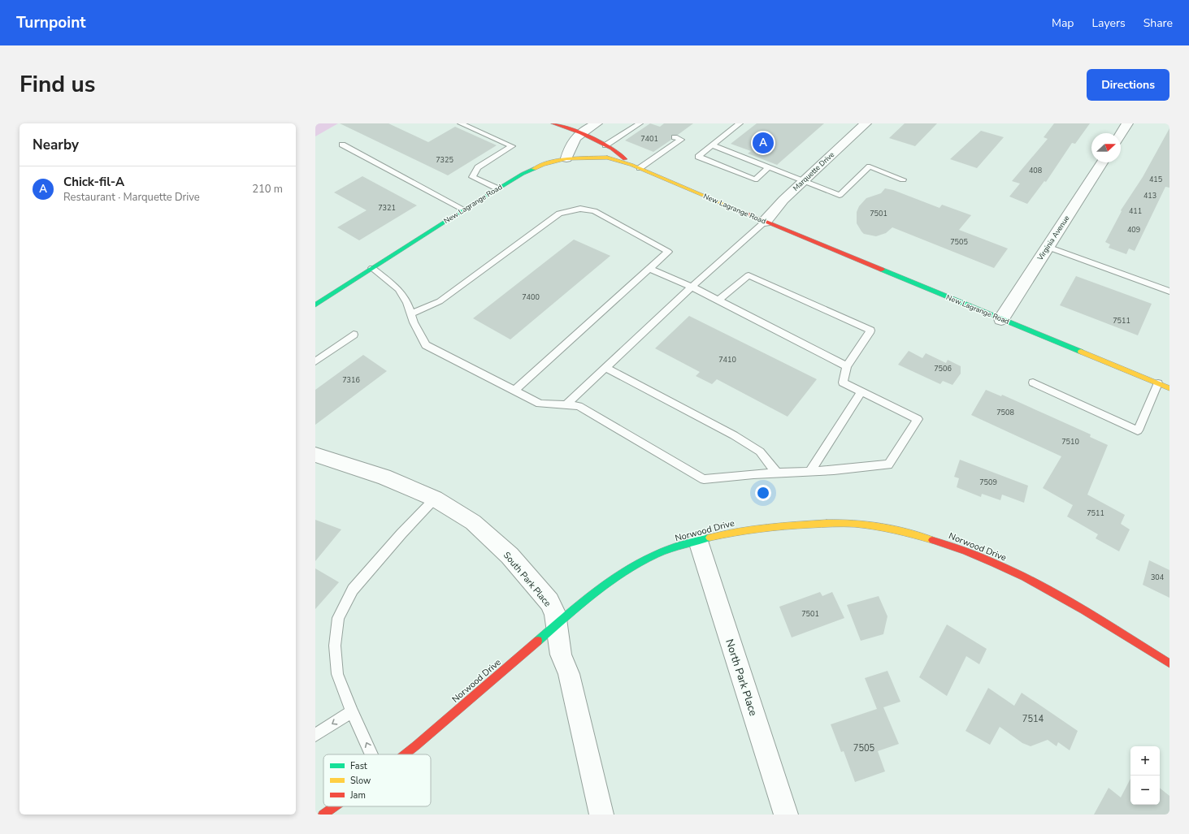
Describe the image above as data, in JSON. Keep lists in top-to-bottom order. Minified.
{"streets":{"main road":["New Lagrange Road","Norwood Drive"],"street":["Marquette Drive","Virginia Avenue","South Park Place","North Park Place"]},"crossings":[["Marquette Drive","New Lagrange Road"],["New Lagrange Road","Virginia Avenue"],["Norwood Drive","South Park Place"],["Norwood Drive","North Park Place"]],"house_numbers":["7401","7325","408","415","413","7321","411","7501","409","7505","7400","7511","7410","7506","7316","7508","7510","7509","7511","304","7501","7514","7505"],"legend":["Fast","Slow","Jam"],"north":"right","page":{"header":"Turnpoint","nav":["Map","Layers","Share"],"title":"Find us","buttons":"Directions","heading":"Nearby","pins":"A","list":[{"mark":"A","name":"Chick-fil-A","note":"Restaurant · Marquette Drive","value":"210 m"}],"map_buttons":["+","−"]}}
